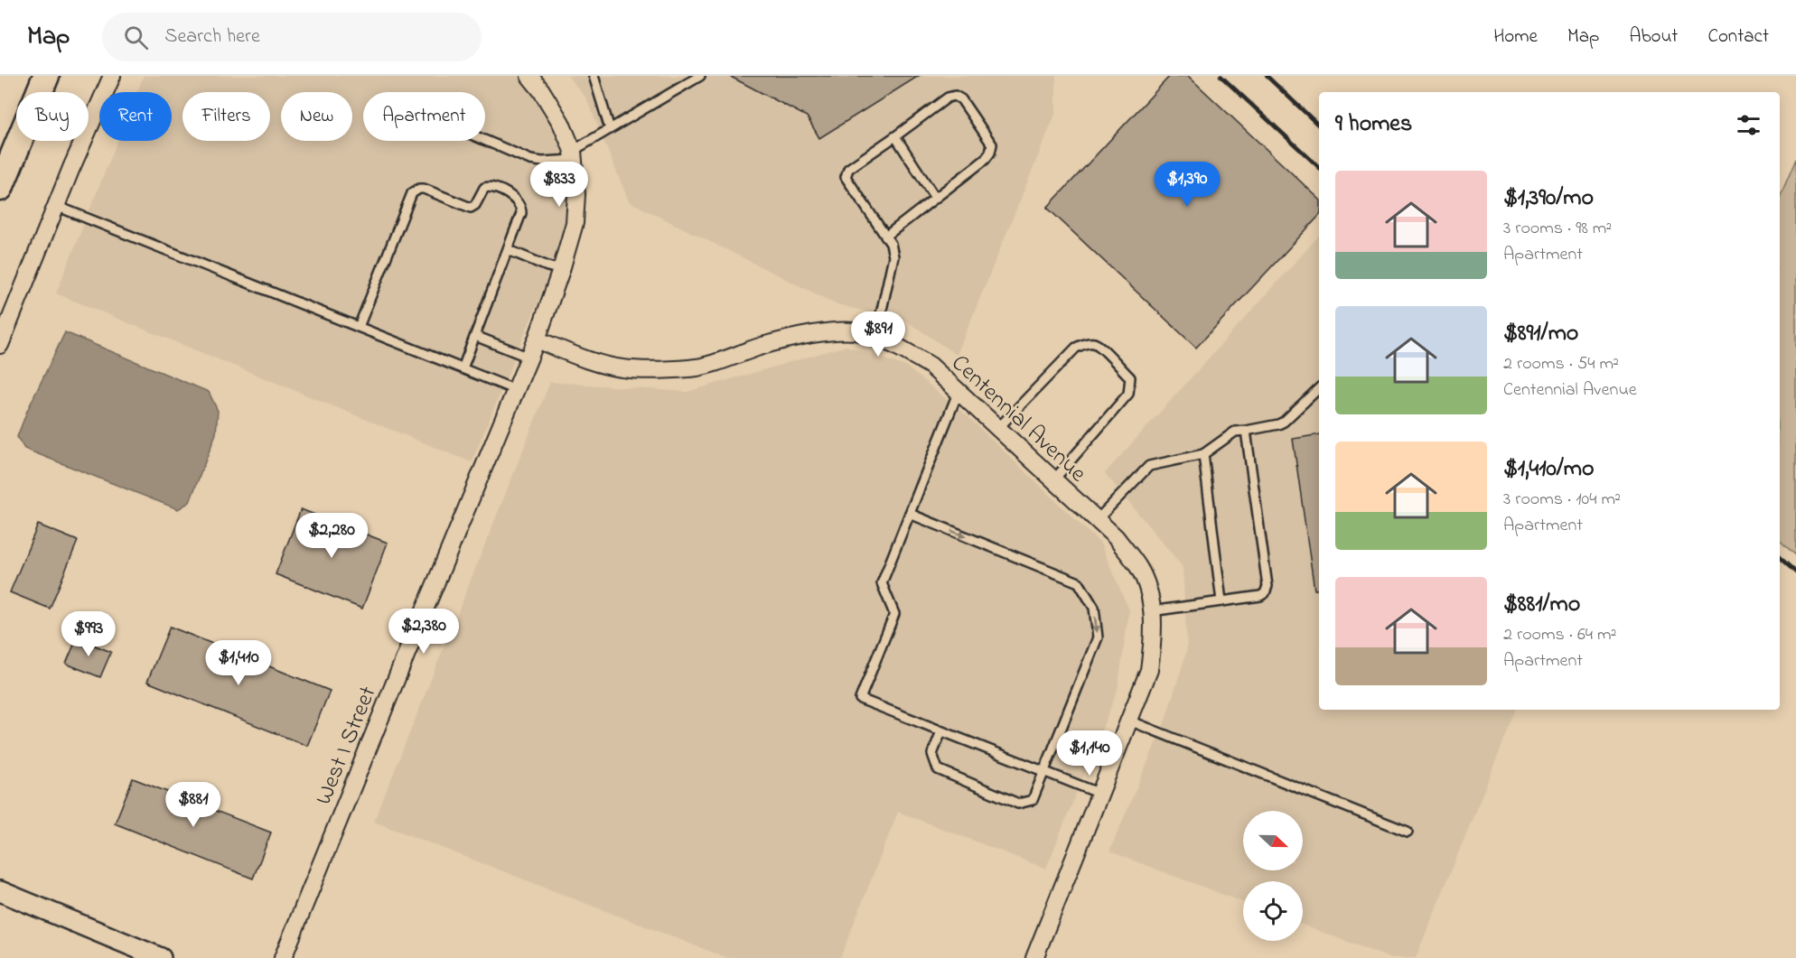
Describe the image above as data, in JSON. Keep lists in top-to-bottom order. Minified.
{"streets":{"street":["Centennial Avenue","West I Street"]},"crossings":[["Centennial Avenue","West I Street"]],"north":"right","page":{"header":"Map","search":"Search here","nav":["Home","Map","About","Contact"],"chip":["Buy","Rent","Filters","New","Apartment"],"heading":"9 homes","list":[{"name":"$1,390/mo","note":"3 rooms · 98 m² · Apartment"},{"name":"$891/mo","note":"2 rooms · 54 m² · Centennial Avenue"},{"name":"$1,410/mo","note":"3 rooms · 104 m² · Apartment"},{"name":"$881/mo","note":"2 rooms · 64 m² · Apartment"}],"price":["$833","$1,390","$891","$2,280","$2,380","$993","$1,410","$1,140","$881"]}}
